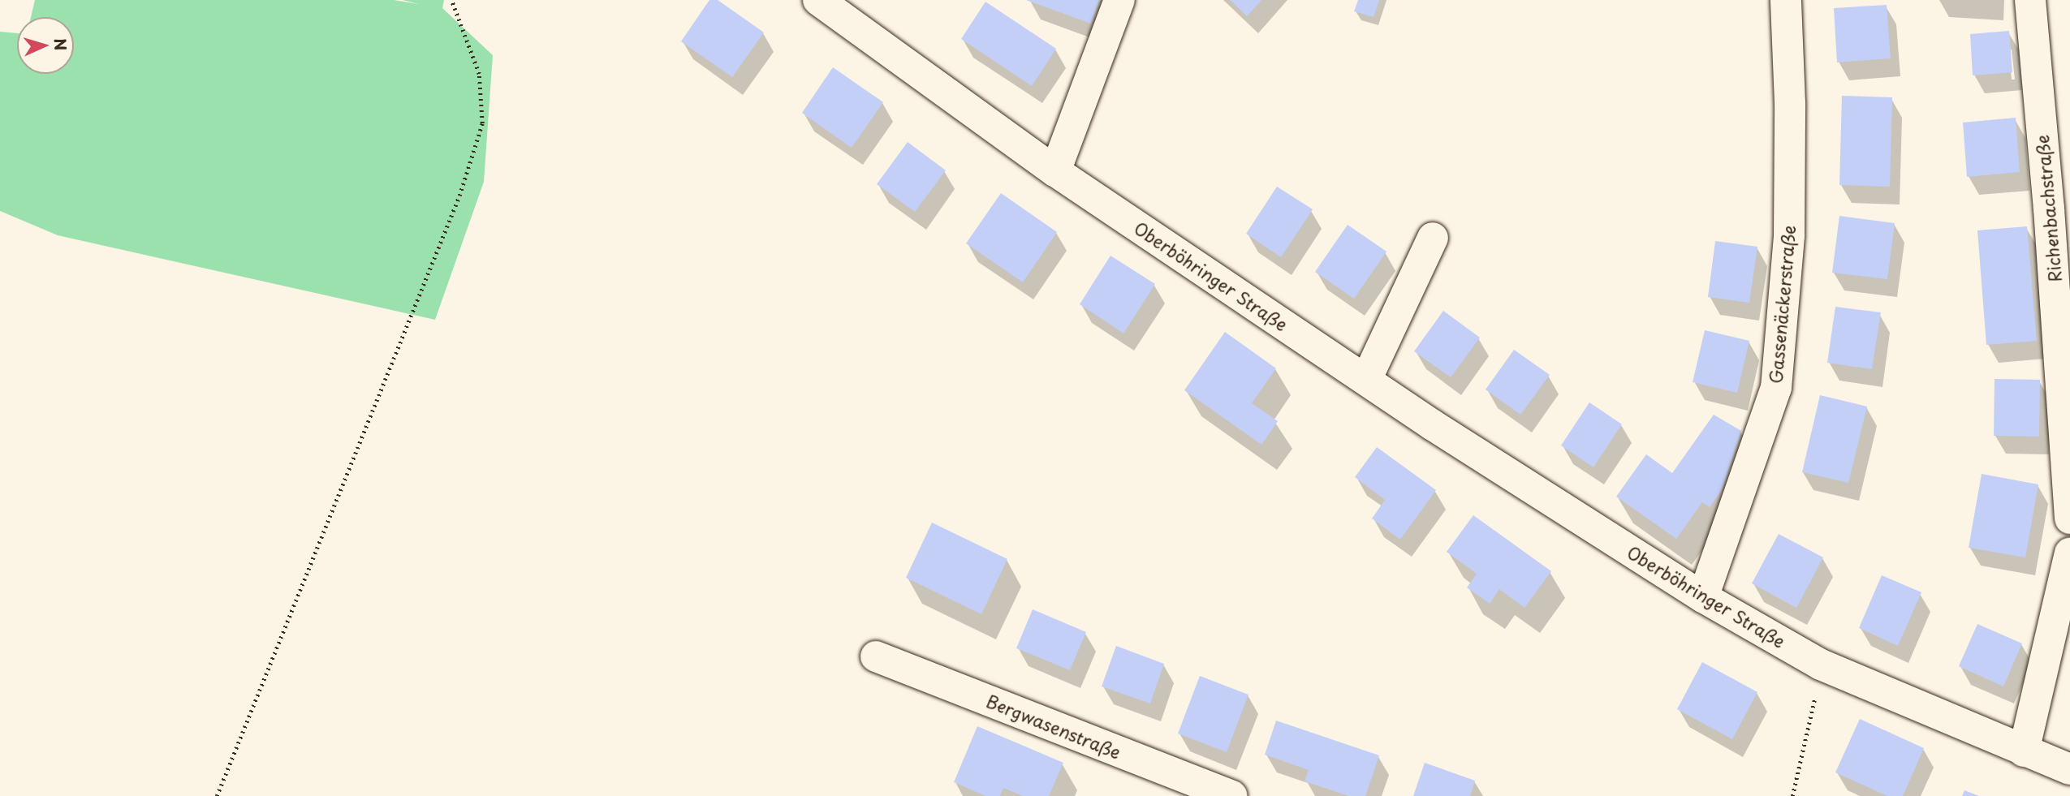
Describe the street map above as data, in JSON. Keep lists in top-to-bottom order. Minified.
{"streets":{"street":["Richenbachstraße","Oberböhringer Straße","Gassenäckerstraße","Bergwasenstraße"]},"crossings":[["Oberböhringer Straße","Gassenäckerstraße"]],"north":"right"}
